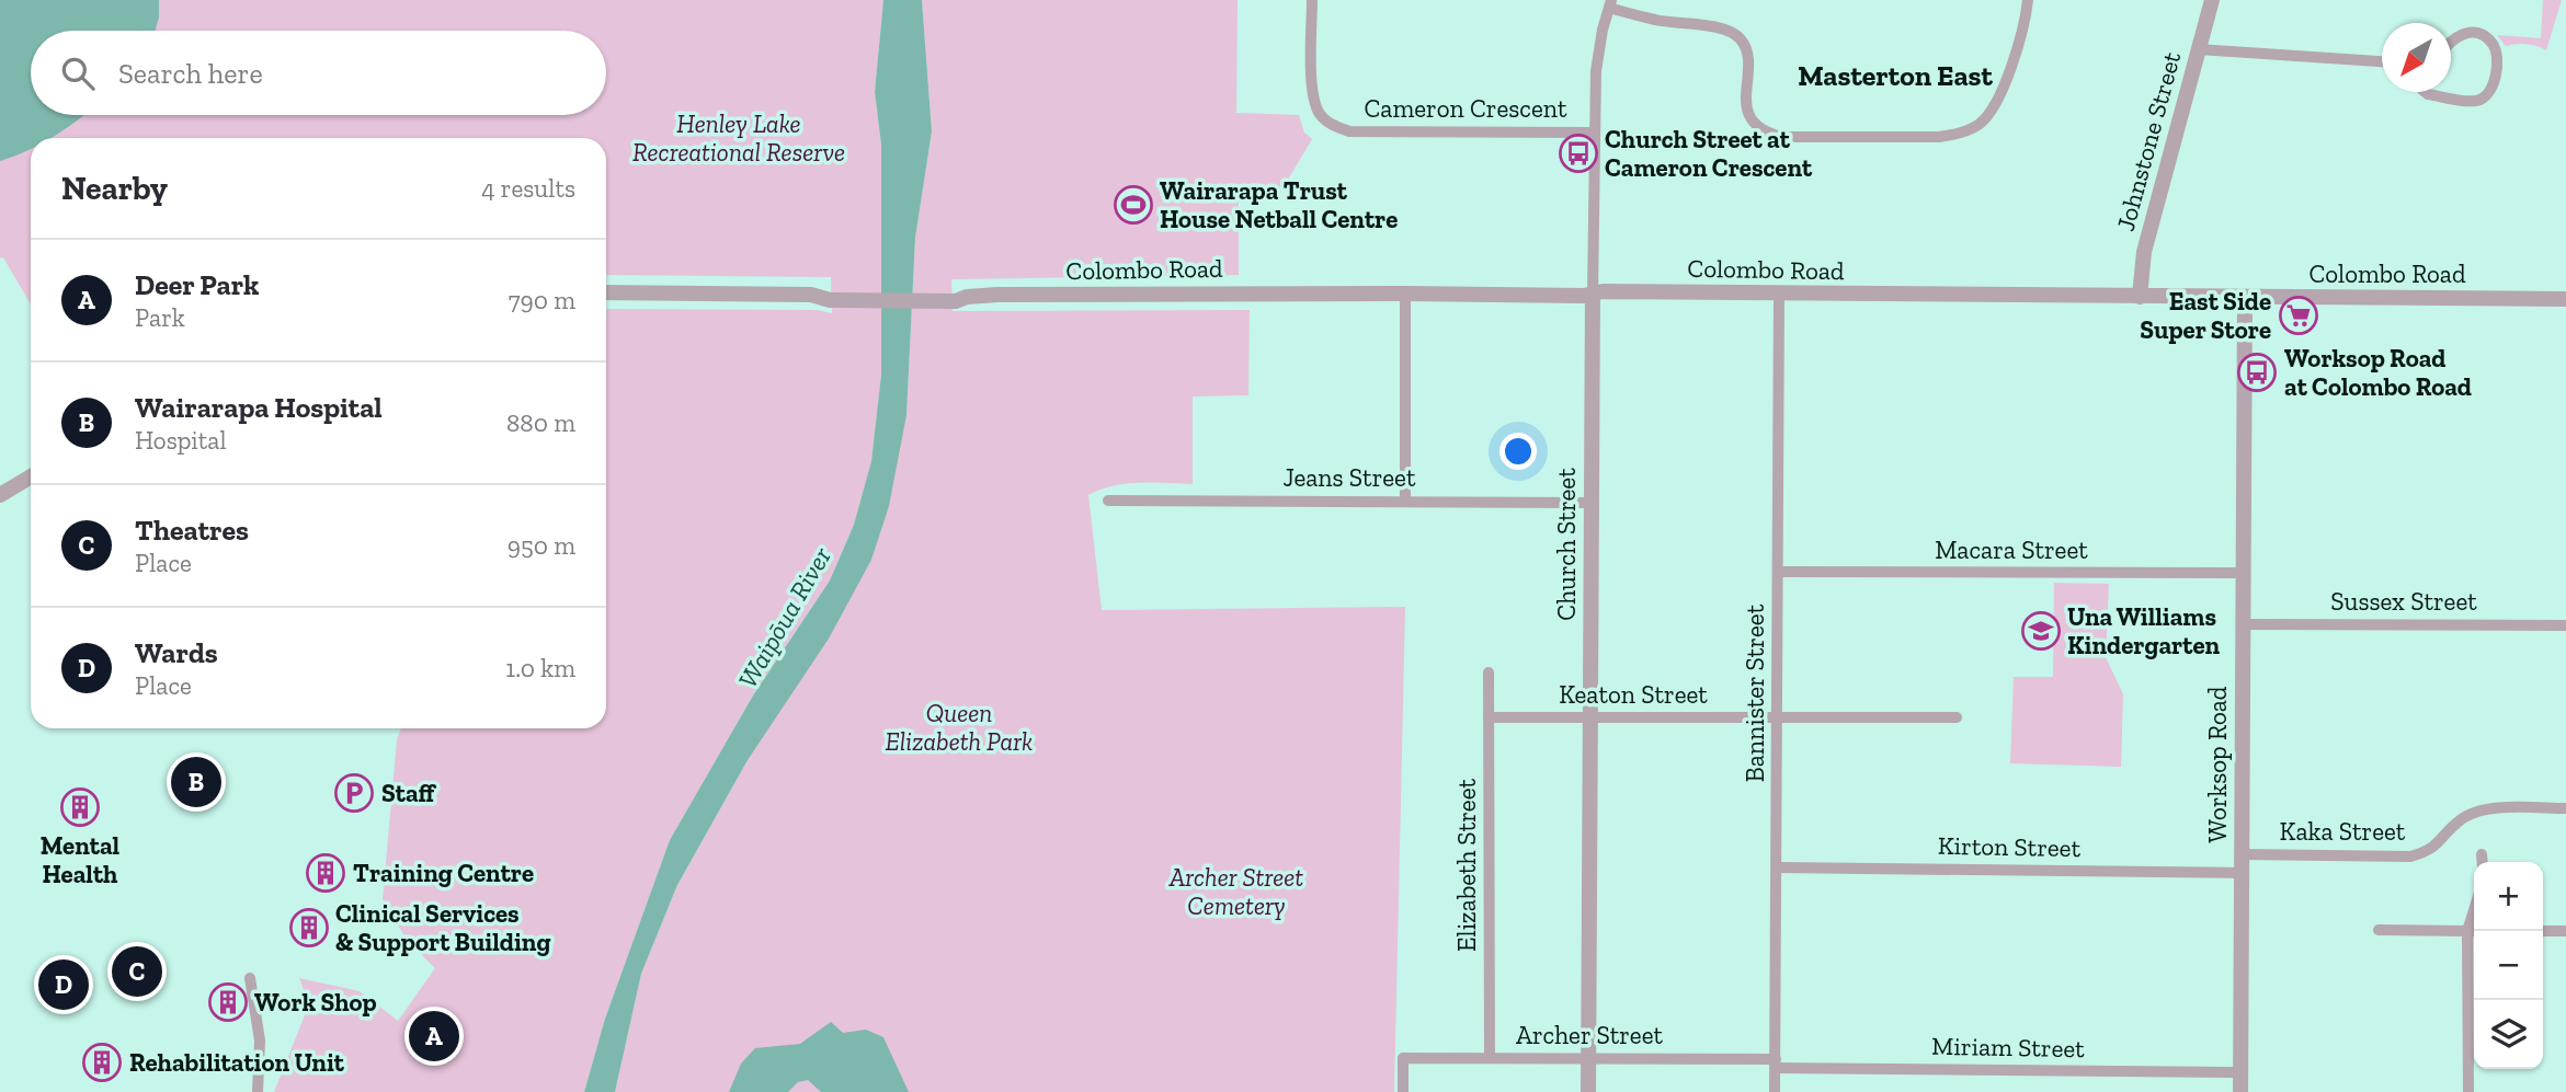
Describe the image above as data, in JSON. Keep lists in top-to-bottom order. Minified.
{"streets":{"street":["Cameron Crescent","Johnstone Street","Colombo Road","Jeans Street","Church Street","Macara Street","Sussex Street","Bannister Street","Keaton Street","Worksop Road","Kaka Street","Kirton Street","Elizabeth Street","Archer Street","Miriam Street"]},"crossings":[["Cameron Crescent","Church Street"],["Johnstone Street","Colombo Road"],["Colombo Road","Church Street"],["Colombo Road","Bannister Street"],["Colombo Road","Worksop Road"],["Jeans Street","Church Street"],["Church Street","Keaton Street"],["Church Street","Archer Street"],["Macara Street","Bannister Street"],["Macara Street","Worksop Road"],["Sussex Street","Worksop Road"],["Bannister Street","Keaton Street"],["Bannister Street","Kirton Street"],["Bannister Street","Archer Street"],["Bannister Street","Miriam Street"],["Keaton Street","Elizabeth Street"],["Worksop Road","Kaka Street"],["Worksop Road","Kirton Street"],["Worksop Road","Miriam Street"],["Elizabeth Street","Archer Street"],["Archer Street","Miriam Street"]],"districts":["Masterton East"],"water":["Waipōua River"],"parks":["Henley Lake Recreational Reserve","Queen Elizabeth Park","Archer Street Cemetery"],"places":{"bus stop":["Church Street at Cameron Crescent","Worksop Road at Colombo Road"],"sports":["Wairarapa Trust House Netball Centre"],"supermarket":["East Side Super Store"],"school or university":["Una Williams Kindergarten"],"parking":["Staff"],"building":["Mental Health","Training Centre","Clinical Services & Support Building","Work Shop","Rehabilitation Unit"]},"north":"bottom left","page":{"search":"Search here","heading":["Nearby","4 results"],"list":[{"mark":"A","name":"Deer Park","note":"Park","value":"790 m"},{"mark":"B","name":"Wairarapa Hospital","note":"Hospital","value":"880 m"},{"mark":"C","name":"Theatres","note":"Place","value":"950 m"},{"mark":"D","name":"Wards","note":"Place","value":"1.0 km"}],"pins":["B","C","D","A"],"map_buttons":["+","−"]}}
